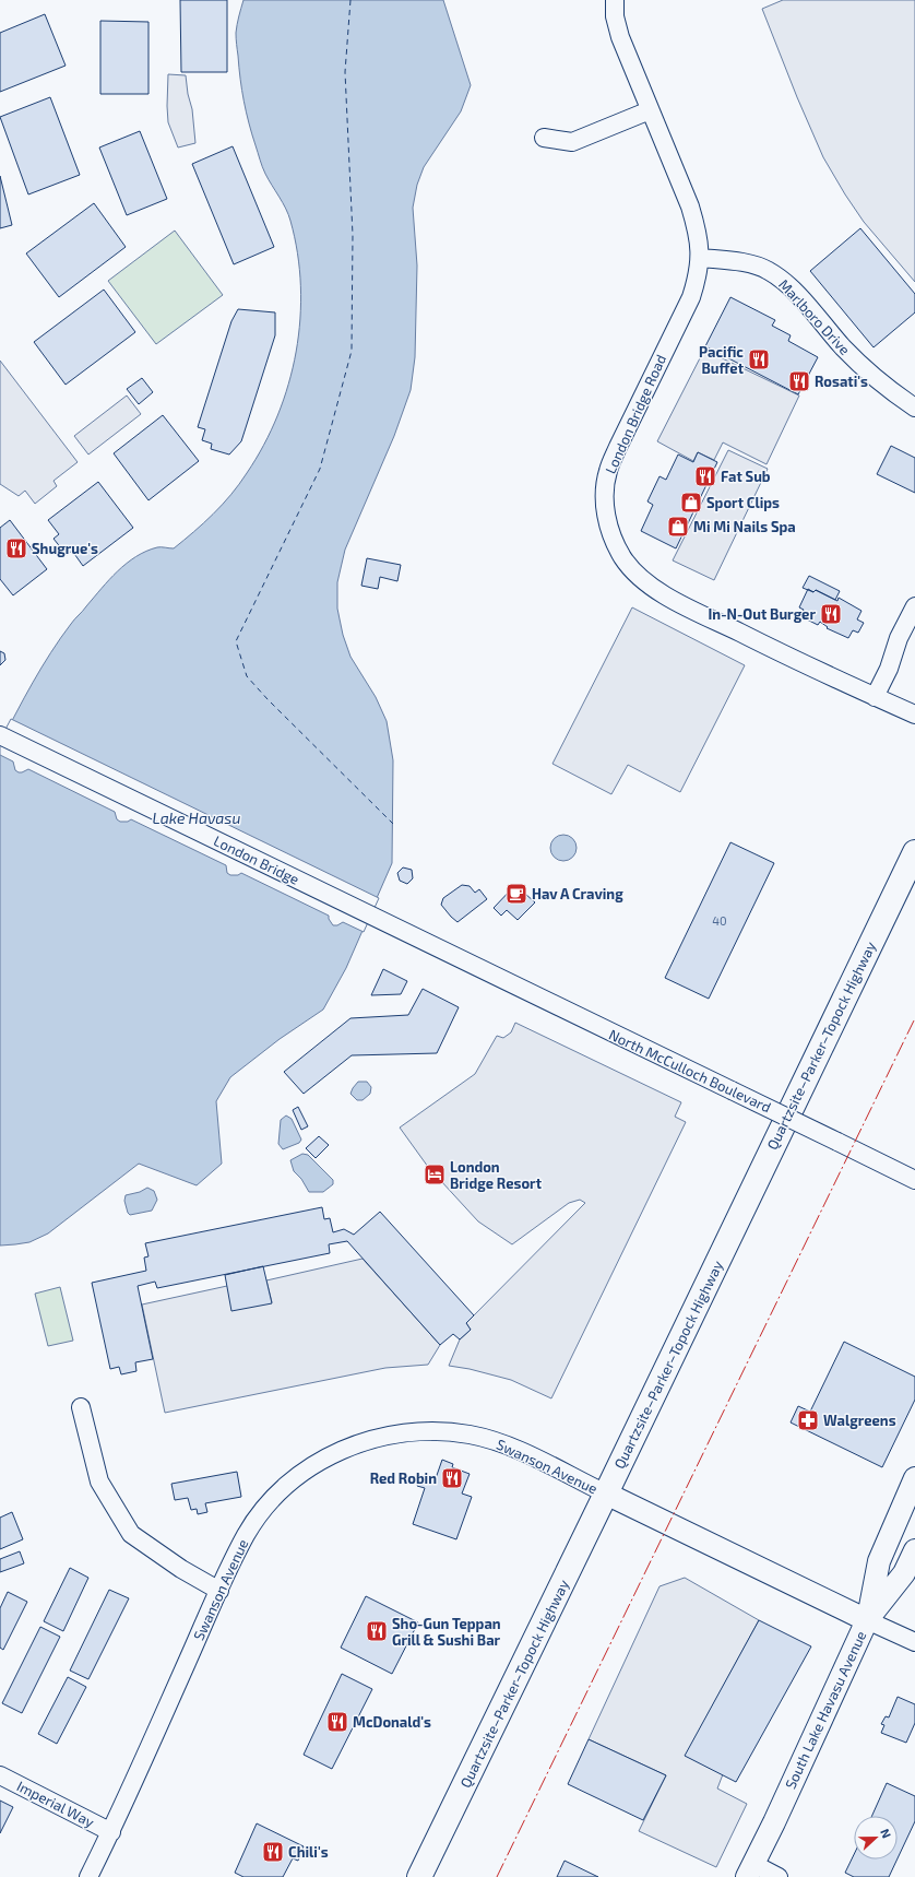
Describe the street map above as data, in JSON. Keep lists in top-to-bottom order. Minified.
{"streets":{"highway":["Quartzsite–Parker–Topock Highway"],"main road":["Swanson Avenue","South Lake Havasu Avenue"],"street":["Marlboro Drive","London Bridge Road","London Bridge","North McCulloch Boulevard","Imperial Way"]},"crossings":[["Marlboro Drive","London Bridge Road"],["London Bridge","North McCulloch Boulevard"],["Quartzsite–Parker–Topock Highway","Swanson Avenue"],["Swanson Avenue","South Lake Havasu Avenue"],["Swanson Avenue","Imperial Way"]],"water":["Lake Havasu"],"places":{"restaurant":["Pacific Buffet","Rosati's","Fat Sub","Shugrue's","In-N-Out Burger","Red Robin","Sho-Gun Teppan Grill & Sushi Bar","McDonald's","Chili's"],"shop":["Sport Clips","Mi Mi Nails Spa"],"cafe":["Hav A Craving"],"hotel":["London Bridge Resort"],"pharmacy":["Walgreens"]},"house_numbers":["40"],"north":"right"}
